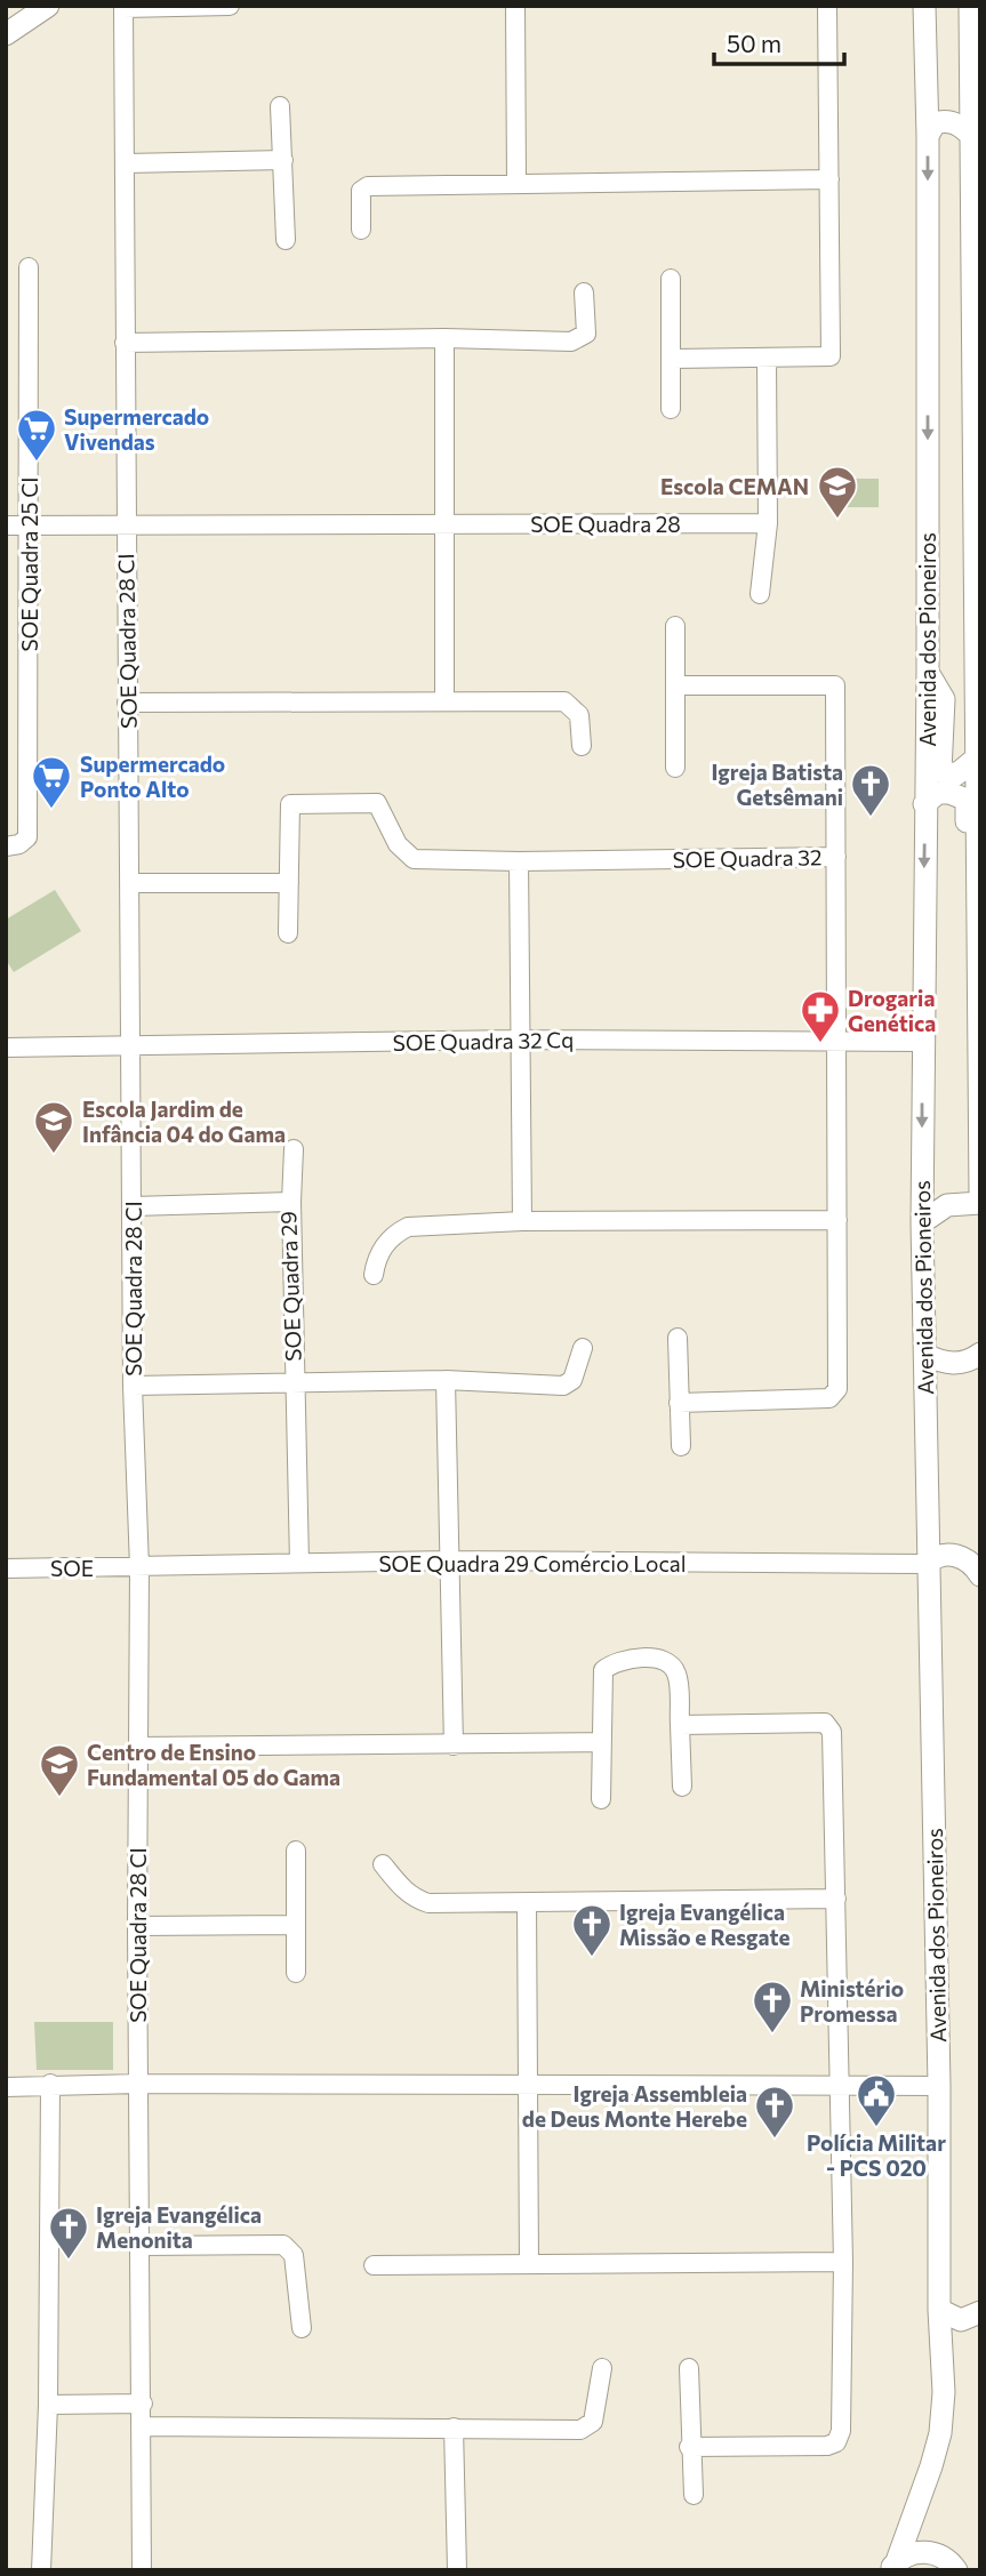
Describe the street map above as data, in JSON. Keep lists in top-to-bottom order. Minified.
{"streets":{"main road":["Avenida dos Pioneiros"],"street":["SOE Quadra 28","SOE Quadra 25 CI","SOE Quadra 28 CI","SOE Quadra 32","SOE Quadra 32 Cq","SOE Quadra 29","SOE Quadra 29 Comércio Local","SOE"]},"crossings":[["SOE Quadra 28","SOE Quadra 25 CI"],["SOE Quadra 28","SOE Quadra 28 CI"],["Avenida dos Pioneiros","SOE Quadra 32 Cq"],["Avenida dos Pioneiros","SOE Quadra 29 Comércio Local"],["SOE Quadra 28 CI","SOE Quadra 32 Cq"],["SOE Quadra 28 CI","SOE Quadra 29"],["SOE Quadra 28 CI","SOE Quadra 29 Comércio Local"],["SOE Quadra 28 CI","SOE"],["SOE Quadra 29","SOE Quadra 29 Comércio Local"],["SOE Quadra 29 Comércio Local","SOE"]],"places":{"supermarket":["Supermercado Vivendas","Supermercado Ponto Alto"],"school or university":["Escola CEMAN","Escola Jardim de Infância 04 do Gama","Centro de Ensino Fundamental 05 do Gama"],"church":["Igreja Batista Getsêmani","Igreja Evangélica Missão e Resgate","Ministério Promessa","Igreja Assembleia de Deus Monte Herebe","Igreja Evangélica Menonita"],"pharmacy":["Drogaria Genética"],"public building":["Polícia Militar - PCS 020"]},"scale_bar":"50 m"}
